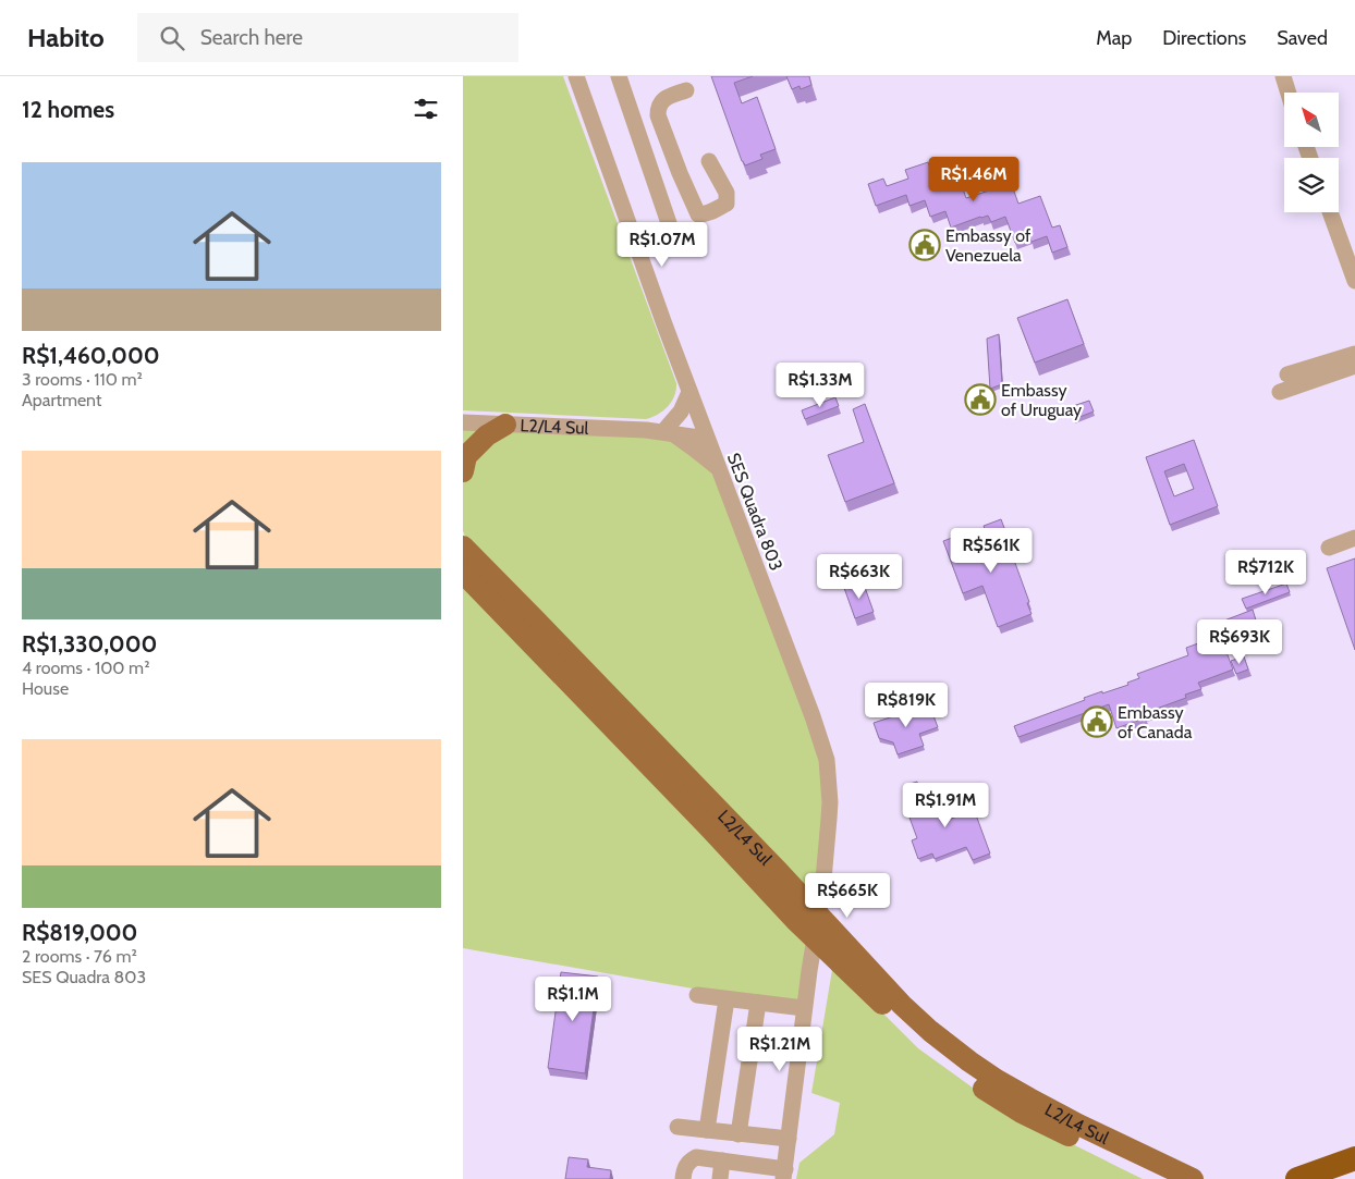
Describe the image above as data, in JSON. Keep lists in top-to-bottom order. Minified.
{"streets":{"main road":["L2/L4 Sul"],"street":["SES Quadra 803"]},"crossings":[["L2/L4 Sul","SES Quadra 803"]],"places":{"public building":["Embassy of Venezuela","Embassy of Uruguay","Embassy of Canada"]},"north":"top left","page":{"header":"Habito","search":"Search here","nav":["Map","Directions","Saved"],"heading":"12 homes","list":[{"name":"R$1,460,000","note":"3 rooms · 110 m² · Apartment"},{"name":"R$1,330,000","note":"4 rooms · 100 m² · House"},{"name":"R$819,000","note":"2 rooms · 76 m² · SES Quadra 803"}],"price":["R$1.46M","R$1.07M","R$1.33M","R$561K","R$712K","R$663K","R$693K","R$819K","R$1.91M","R$665K","R$1.1M","R$1.21M"]}}
